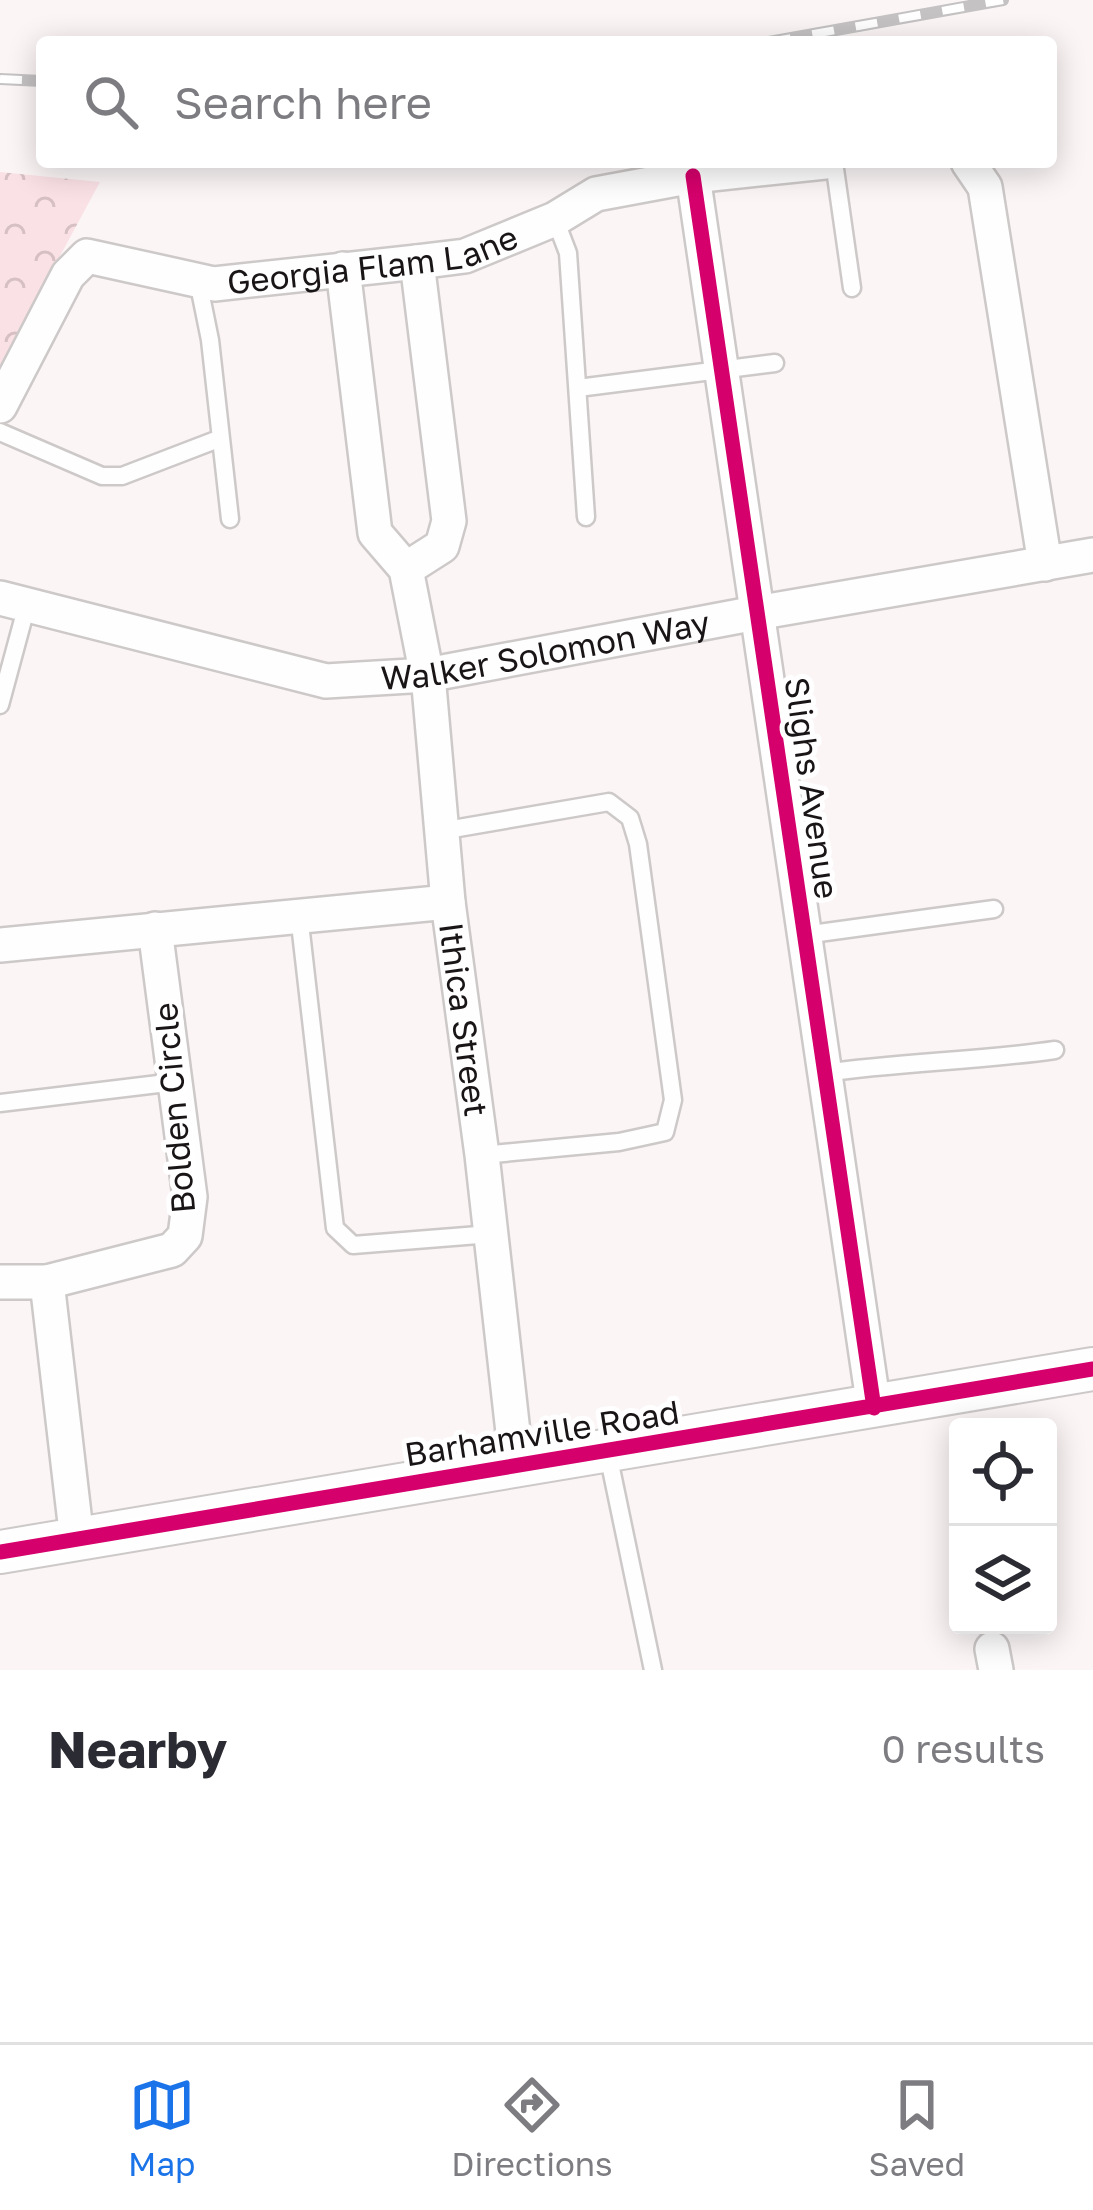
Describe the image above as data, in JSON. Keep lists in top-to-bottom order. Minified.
{"streets":{"street":["Georgia Flam Lane","Walker Solomon Way","Slighs Avenue","Ithica Street","Bolden Circle","Barhamville Road"]},"crossings":[["Georgia Flam Lane","Slighs Avenue"],["Georgia Flam Lane","Ithica Street"],["Walker Solomon Way","Slighs Avenue"],["Walker Solomon Way","Ithica Street"],["Slighs Avenue","Barhamville Road"],["Ithica Street","Barhamville Road"]],"page":{"search":"Search here","heading":["Nearby","0 results"],"nav":["Map","Directions","Saved"]}}
